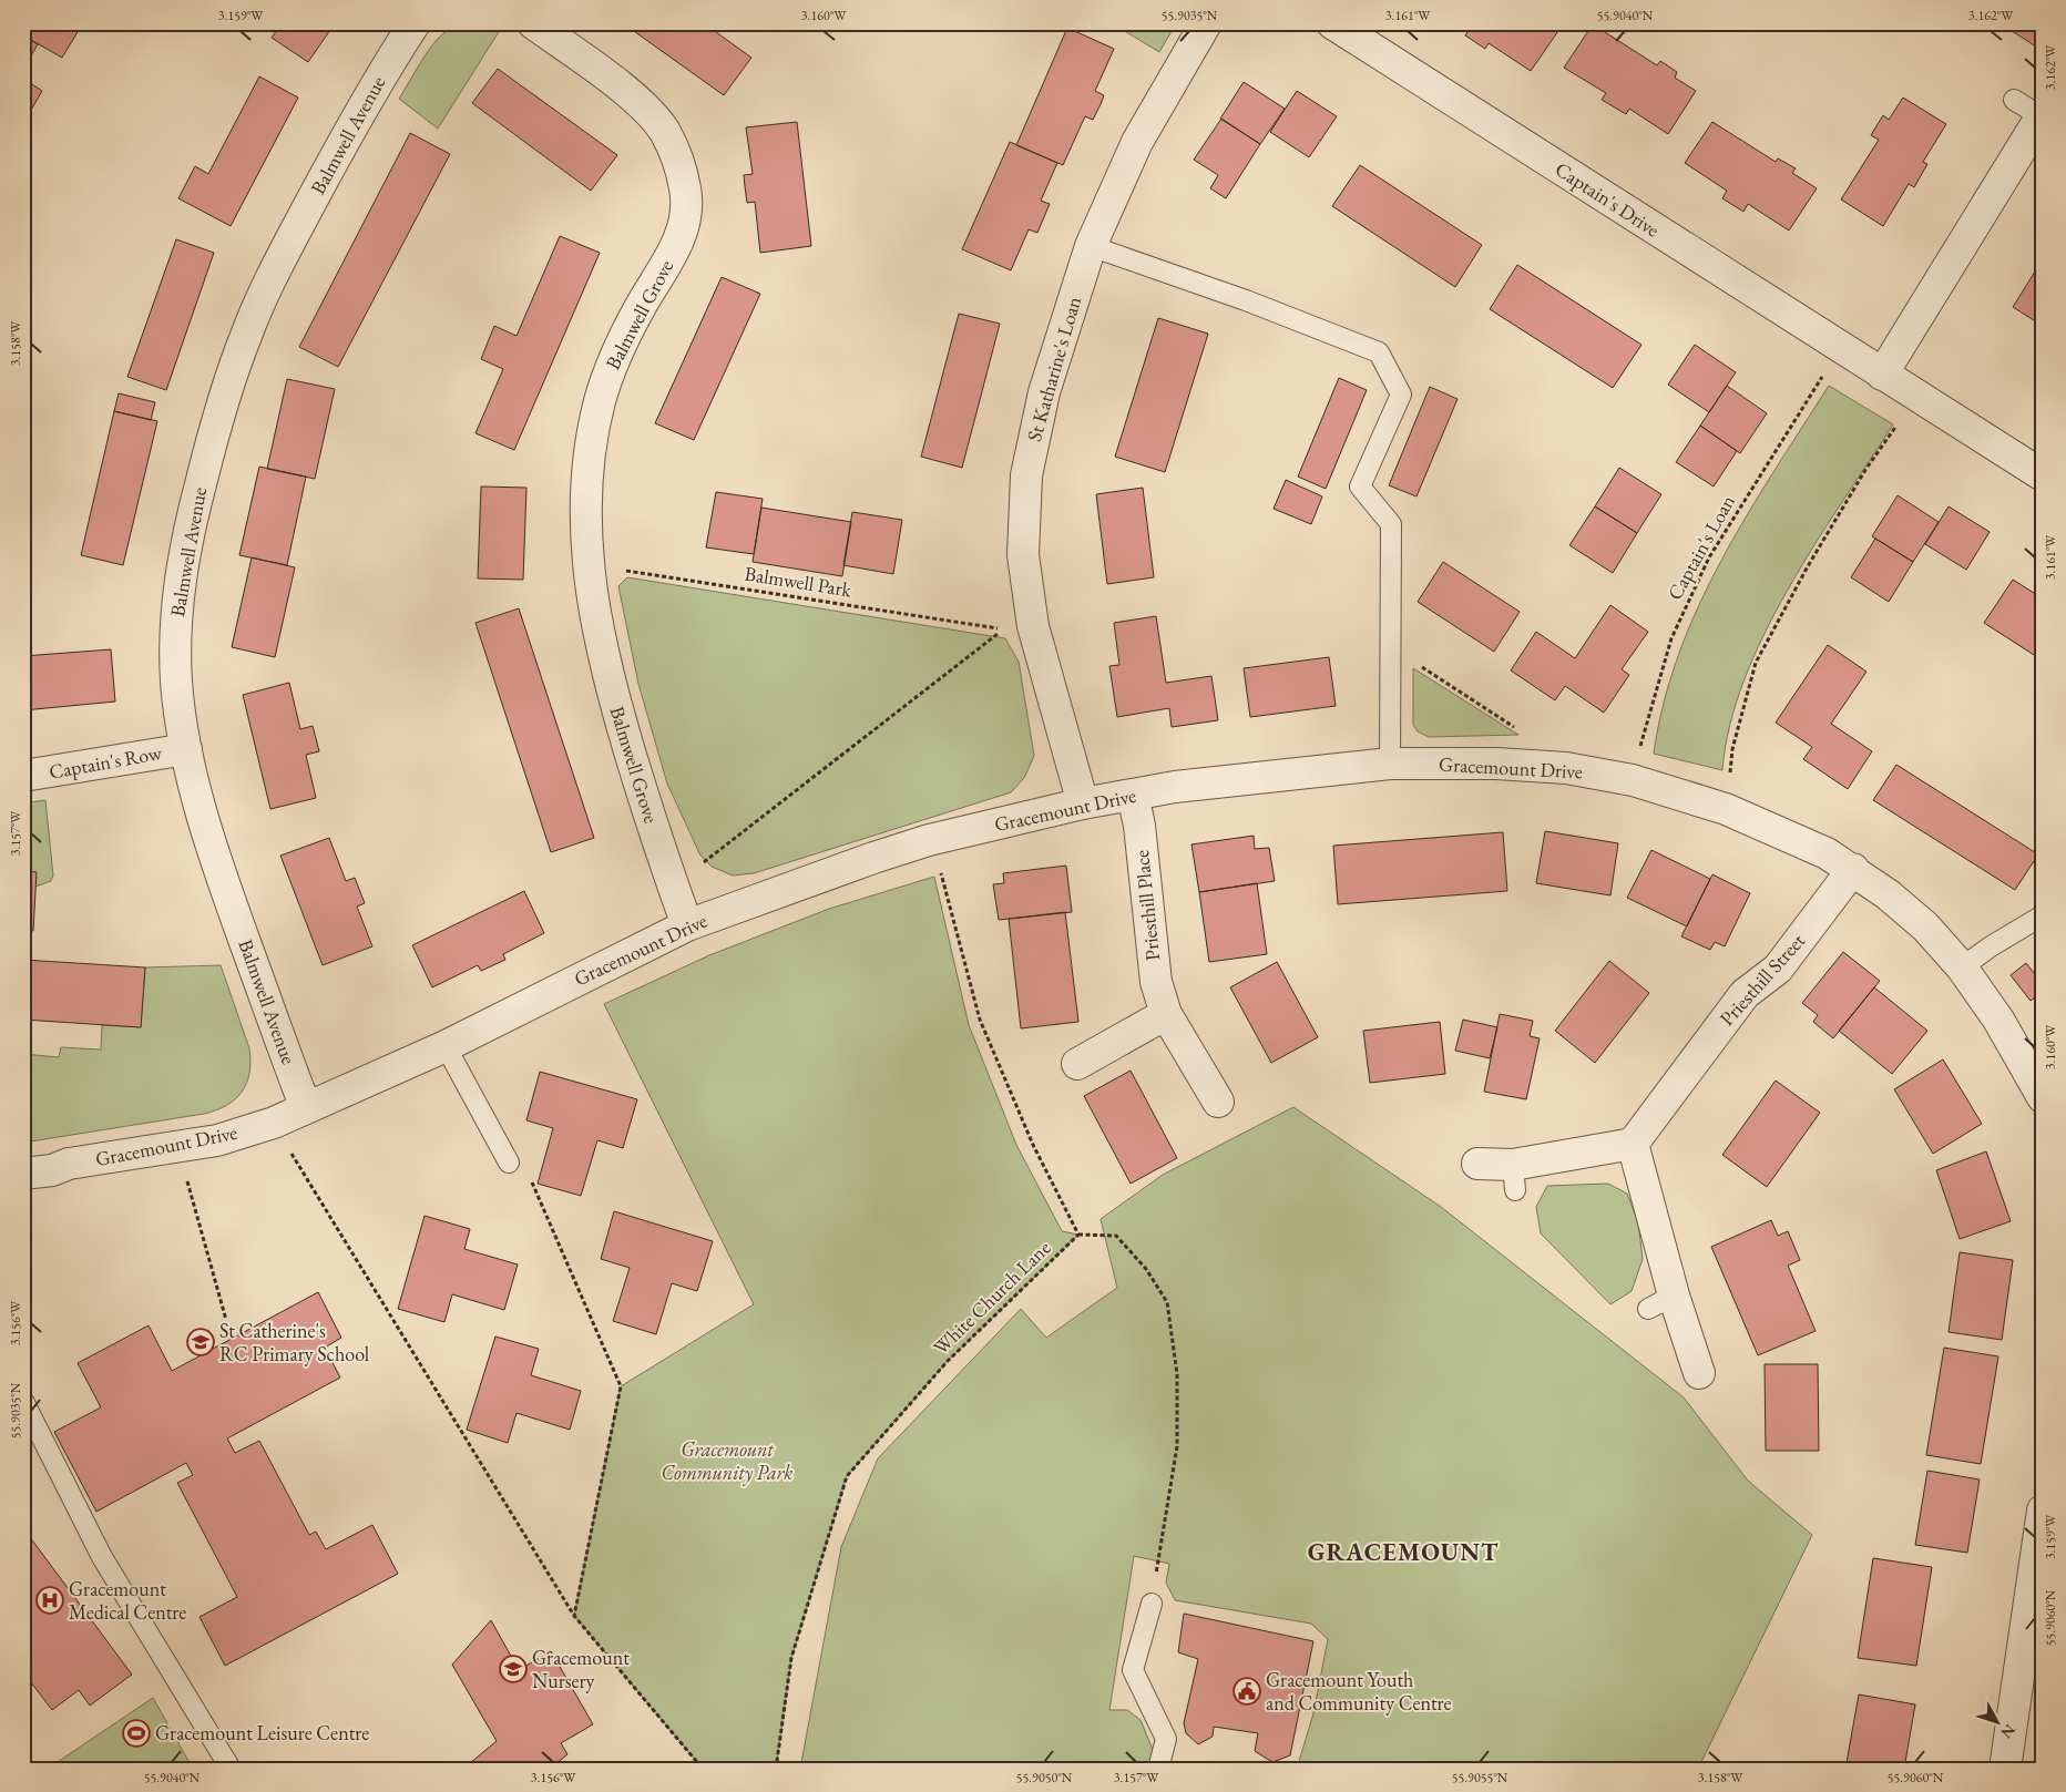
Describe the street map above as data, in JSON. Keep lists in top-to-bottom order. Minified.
{"streets":{"street":["Balmwell Avenue","Captain's Drive","Balmwell Grove","St Katharine's Loan","Captain's Row","Gracemount Drive","Priesthill Place","Priesthill Street"],"path":["Captain's Loan","Balmwell Park","White Church Lane"]},"crossings":[["Balmwell Avenue","Captain's Row"],["Balmwell Avenue","Gracemount Drive"],["Captain's Drive","Captain's Loan"],["Balmwell Grove","Balmwell Park"],["Balmwell Grove","Gracemount Drive"],["St Katharine's Loan","Gracemount Drive"],["Captain's Loan","Gracemount Drive"],["Gracemount Drive","Priesthill Place"],["Gracemount Drive","Priesthill Street"]],"districts":["GRACEMOUNT"],"parks":["Gracemount Community Park"],"places":{"school or university":["St Catherine's RC Primary School","Gracemount Nursery"],"hospital":["Gracemount Medical Centre"],"public building":["Gracemount Youth and Community Centre"],"sports":["Gracemount Leisure Centre"]},"north":"bottom right","coordinates":["3.159°W","3.160°W","55.9035°N","3.161°W","55.9040°N","3.162°W","3.158°W","3.157°W","3.156°W","55.9060°N","55.9050°N","55.9055°N"]}
